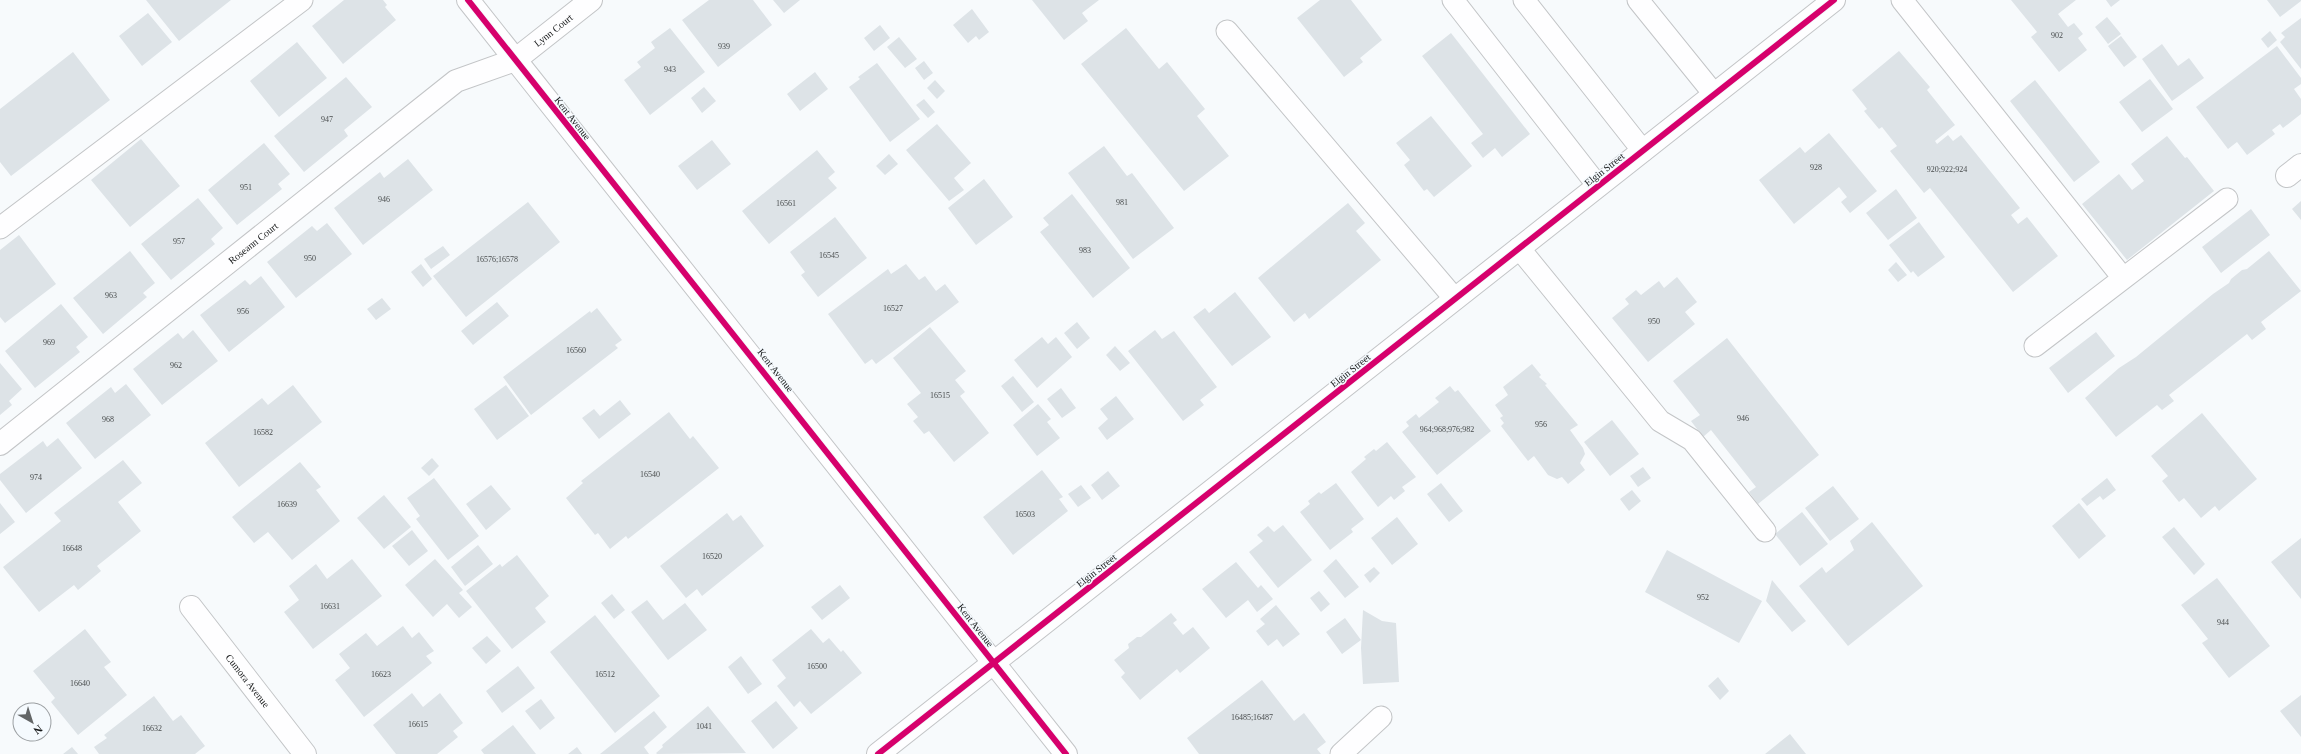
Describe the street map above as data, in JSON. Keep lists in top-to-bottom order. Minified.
{"streets":{"street":["Lynn Court","Kent Avenue","Elgin Street","Roseann Court","Cumora Avenue"]},"crossings":[["Lynn Court","Kent Avenue"],["Lynn Court","Roseann Court"],["Kent Avenue","Elgin Street"],["Kent Avenue","Roseann Court"]],"house_numbers":["902","939","943","947","928","920;922;924","951","946","981","16561","957","983","16545","950","16576;16578","963","16527","956","950","969","16560","962","16515","946","968","956","964;968;976;982","16582","16540","974","16639","16503","16648","16520","952","16631","944","16500","16623","16512","16640","16485;16487","16615","1041","16632"],"north":"bottom right"}
